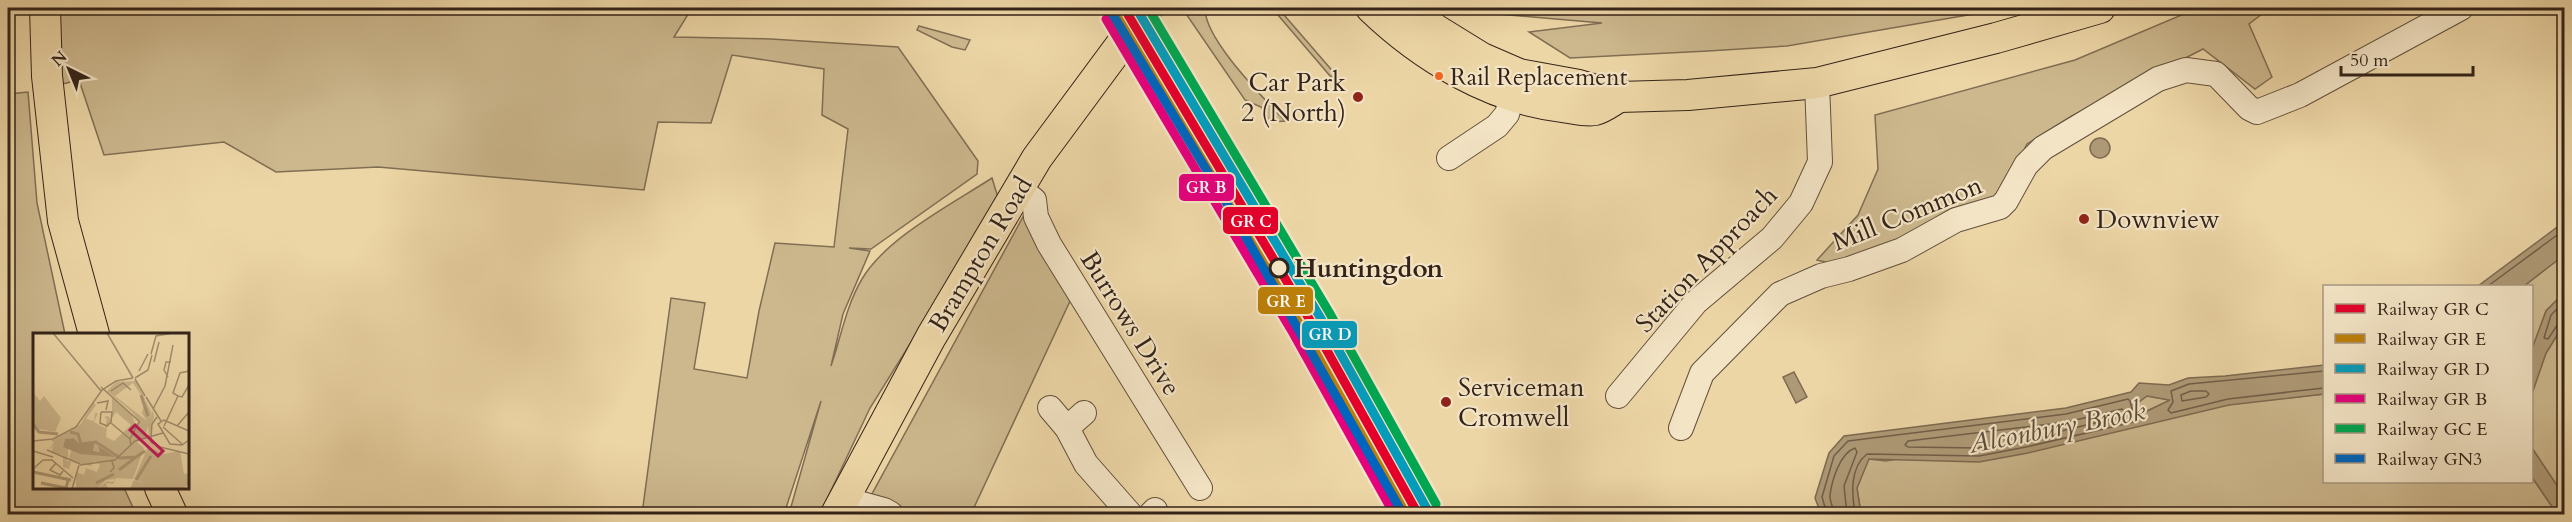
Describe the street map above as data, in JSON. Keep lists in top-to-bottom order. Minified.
{"streets":{"main road":["Brampton Road"],"street":["Mill Common","Station Approach","Burrows Drive"]},"crossings":[["Brampton Road","Burrows Drive"]],"water":["Alconbury Brook"],"places":["Rail Replacement","Car Park 2 (North)","Downview","Huntingdon","Serviceman Cromwell"],"lines":["rail line GN3"],"legend":["Railway GR C","Railway GR E","Railway GR D","Railway GR B","Railway GC E","Railway GN3"],"scale_bar":"50 m","north":"top left"}
